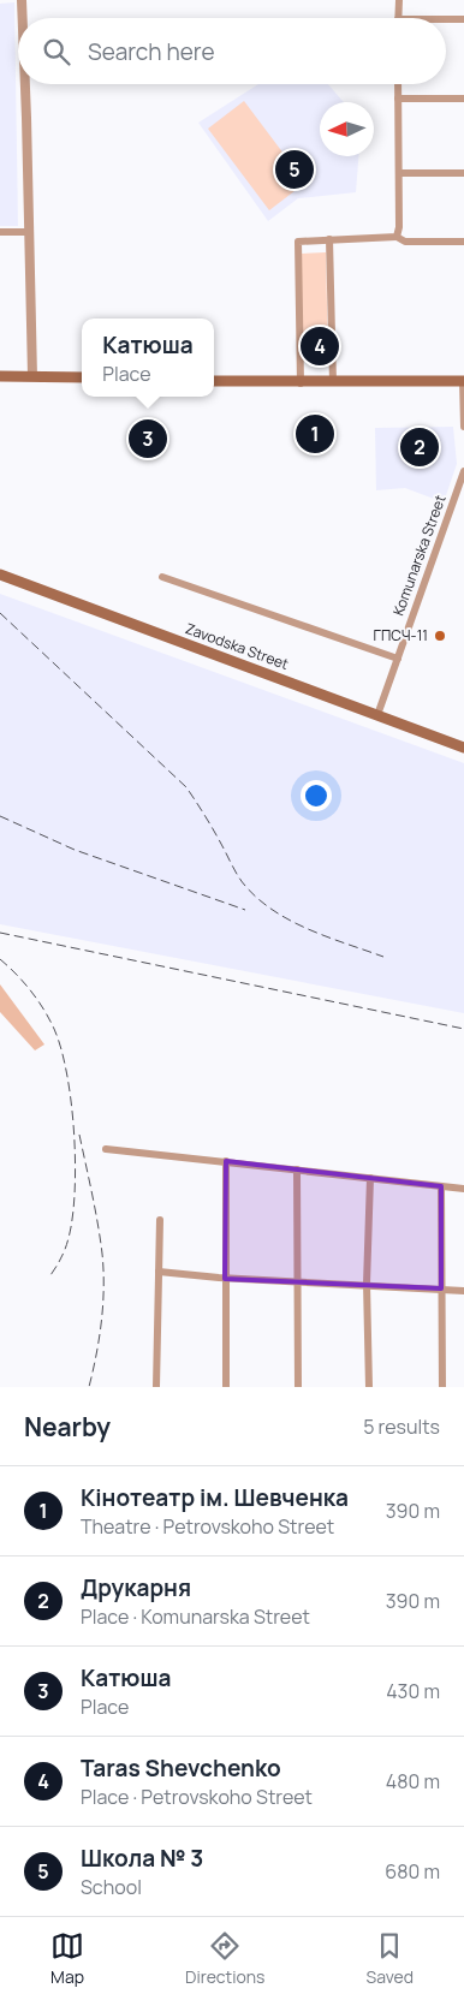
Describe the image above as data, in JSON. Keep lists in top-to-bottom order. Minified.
{"streets":{"main road":["Zavodska Street"],"street":["Komunarska Street"]},"crossings":[["Komunarska Street","Zavodska Street"]],"places":["ГПСЧ-11"],"north":"left","page":{"search":"Search here","pins":["5","4","1","3","2"],"popup":["Катюша","Place"],"heading":["Nearby","5 results"],"list":[{"mark":"1","name":"Кінотеатр ім. Шевченка","note":"Theatre · Petrovskoho Street","value":"390 m"},{"mark":"2","name":"Друкарня","note":"Place · Komunarska Street","value":"390 m"},{"mark":"3","name":"Катюша","note":"Place","value":"430 m"},{"mark":"4","name":"Taras Shevchenko","note":"Place · Petrovskoho Street","value":"480 m"},{"mark":"5","name":"Школа № 3","note":"School","value":"680 m"}],"nav":["Map","Directions","Saved"]}}
